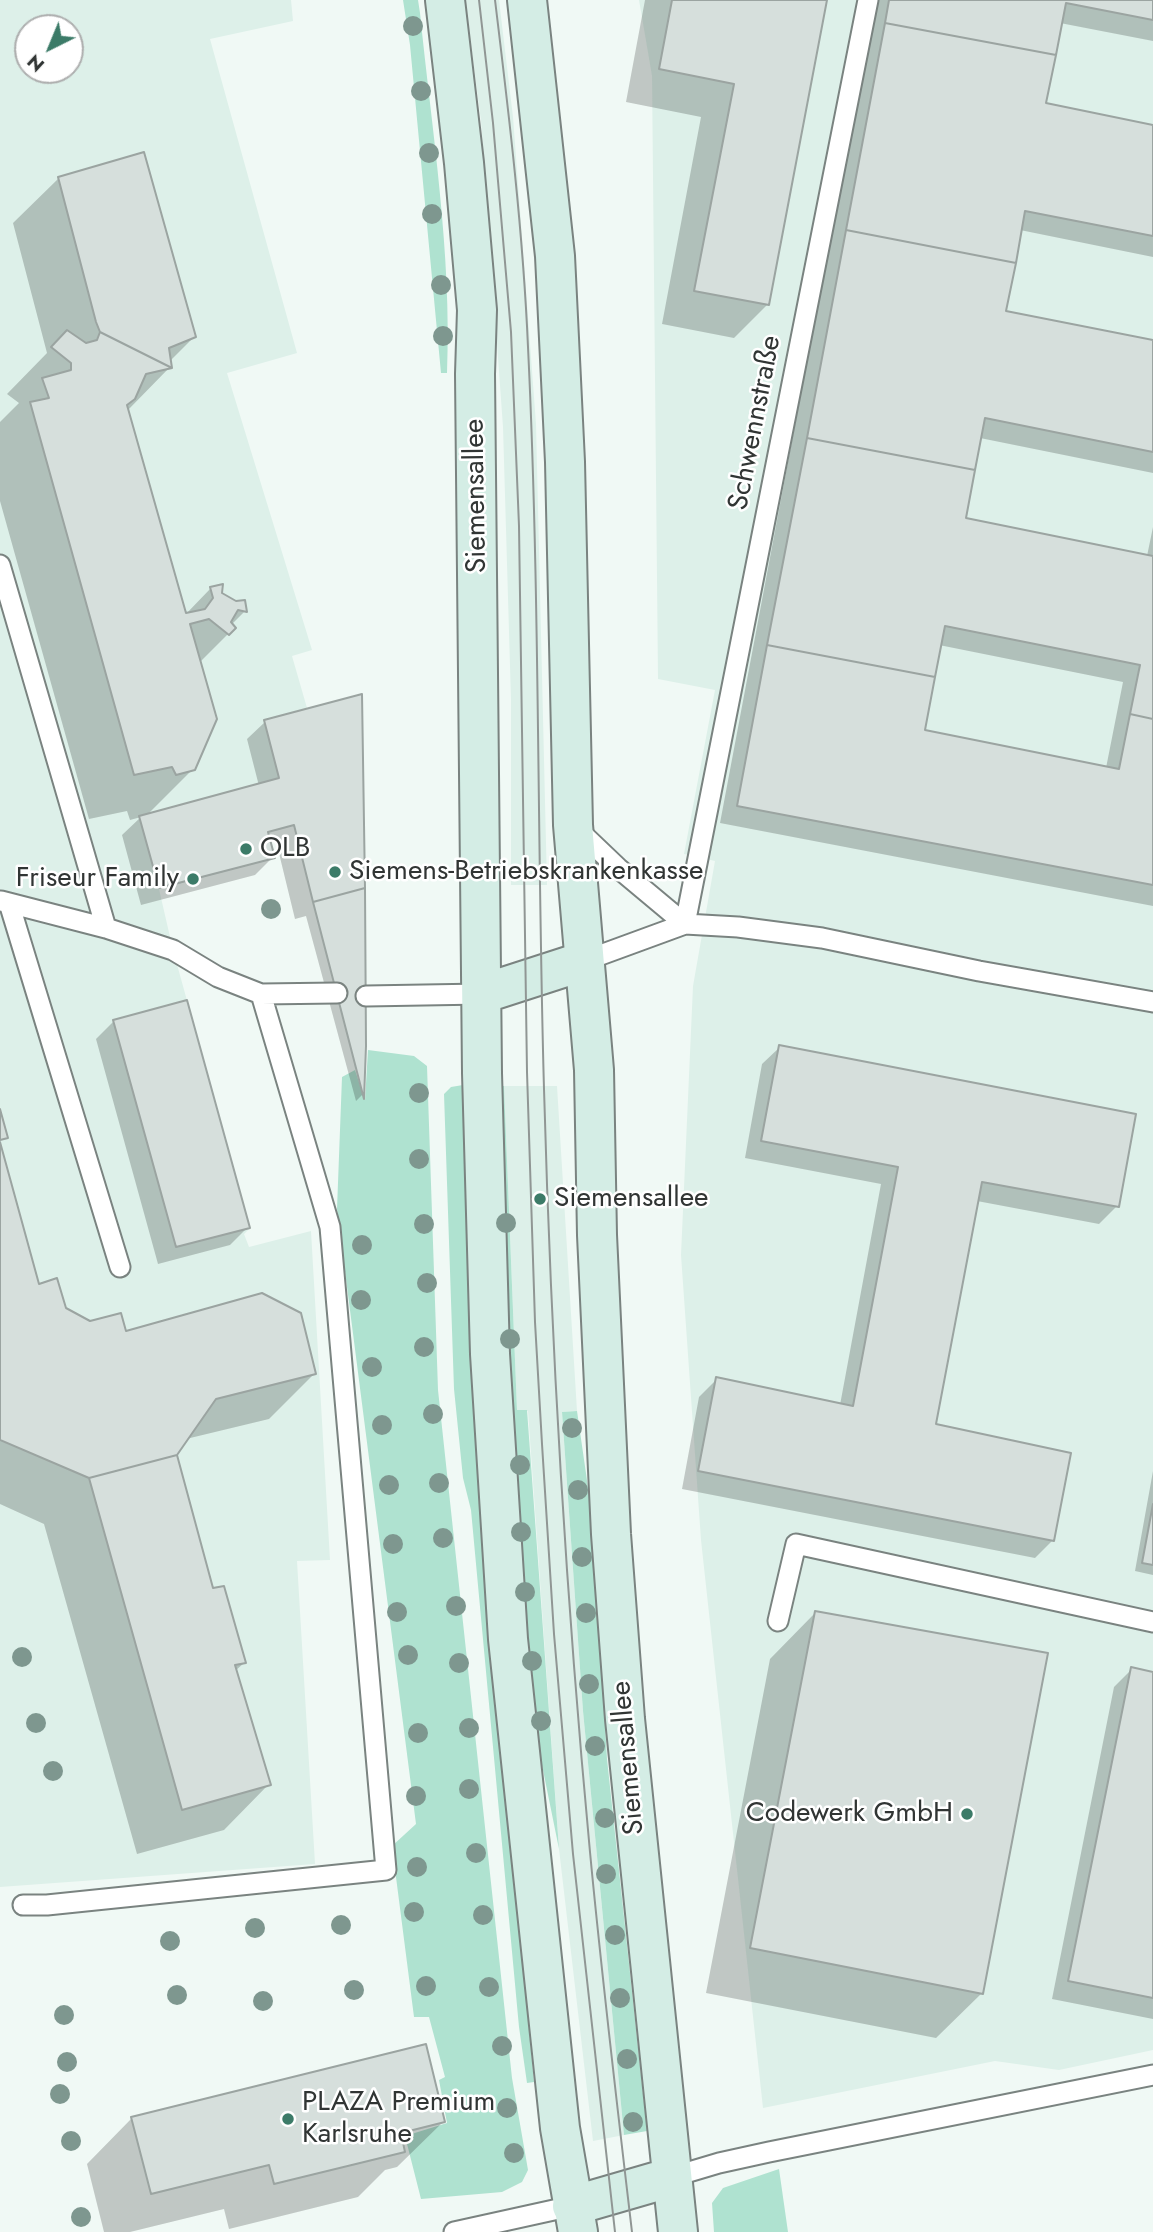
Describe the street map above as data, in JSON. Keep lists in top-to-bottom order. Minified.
{"streets":{"main road":["Siemensallee"],"lane":["Schwennstraße"]},"places":["OLB","Siemens-Betriebskrankenkasse","Friseur Family","Siemensallee","Codewerk GmbH","PLAZA Premium Karlsruhe"],"north":"bottom left"}
